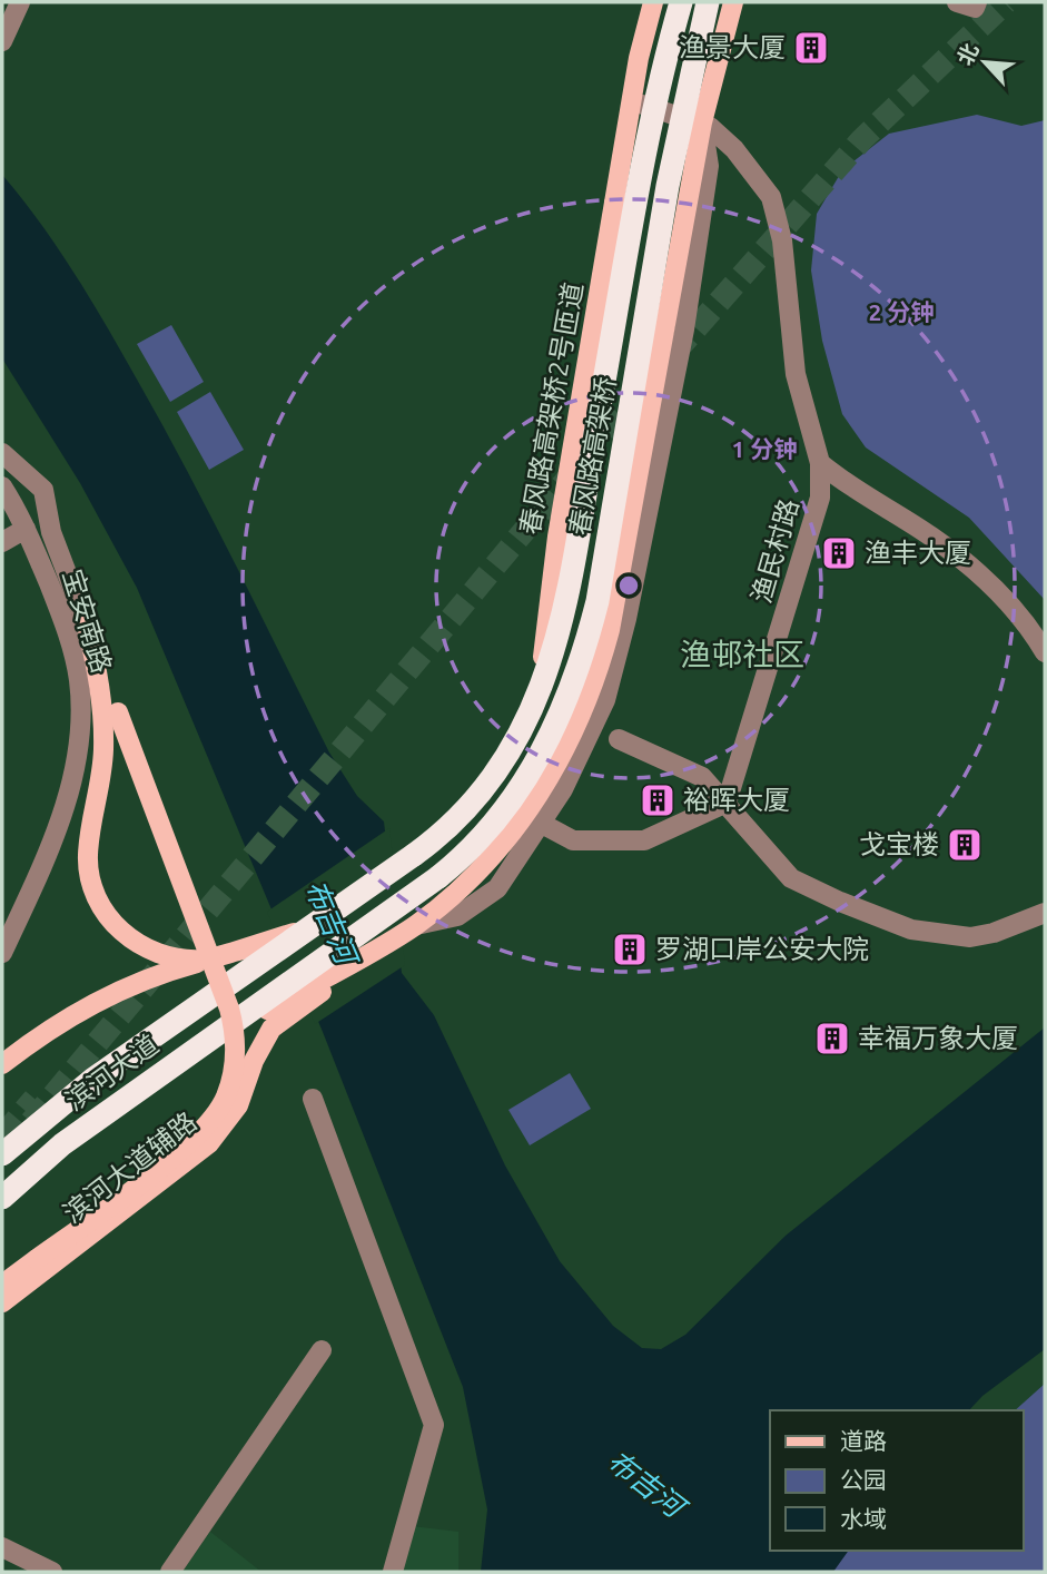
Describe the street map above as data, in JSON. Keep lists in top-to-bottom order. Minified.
{"streets":{"highway":["春风路高架桥","滨河大道"],"main road":["春风路高架桥2号匝道","滨河大道辅路"],"street":["渔民村路","宝安南路"]},"crossings":[["春风路高架桥2号匝道","春风路高架桥"],["春风路高架桥2号匝道","渔民村路"],["春风路高架桥","滨河大道"],["春风路高架桥","滨河大道辅路"],["渔民村路","滨河大道辅路"],["滨河大道","滨河大道辅路"]],"districts":["渔邨社区"],"water":["布吉河"],"places":{"building":["渔景大厦","渔丰大厦","裕晖大厦","戈宝楼","罗湖口岸公安大院","幸福万象大厦"]},"legend":["道路","公园","水域"],"north":"top left","rings":["2 分钟","1 分钟"]}
